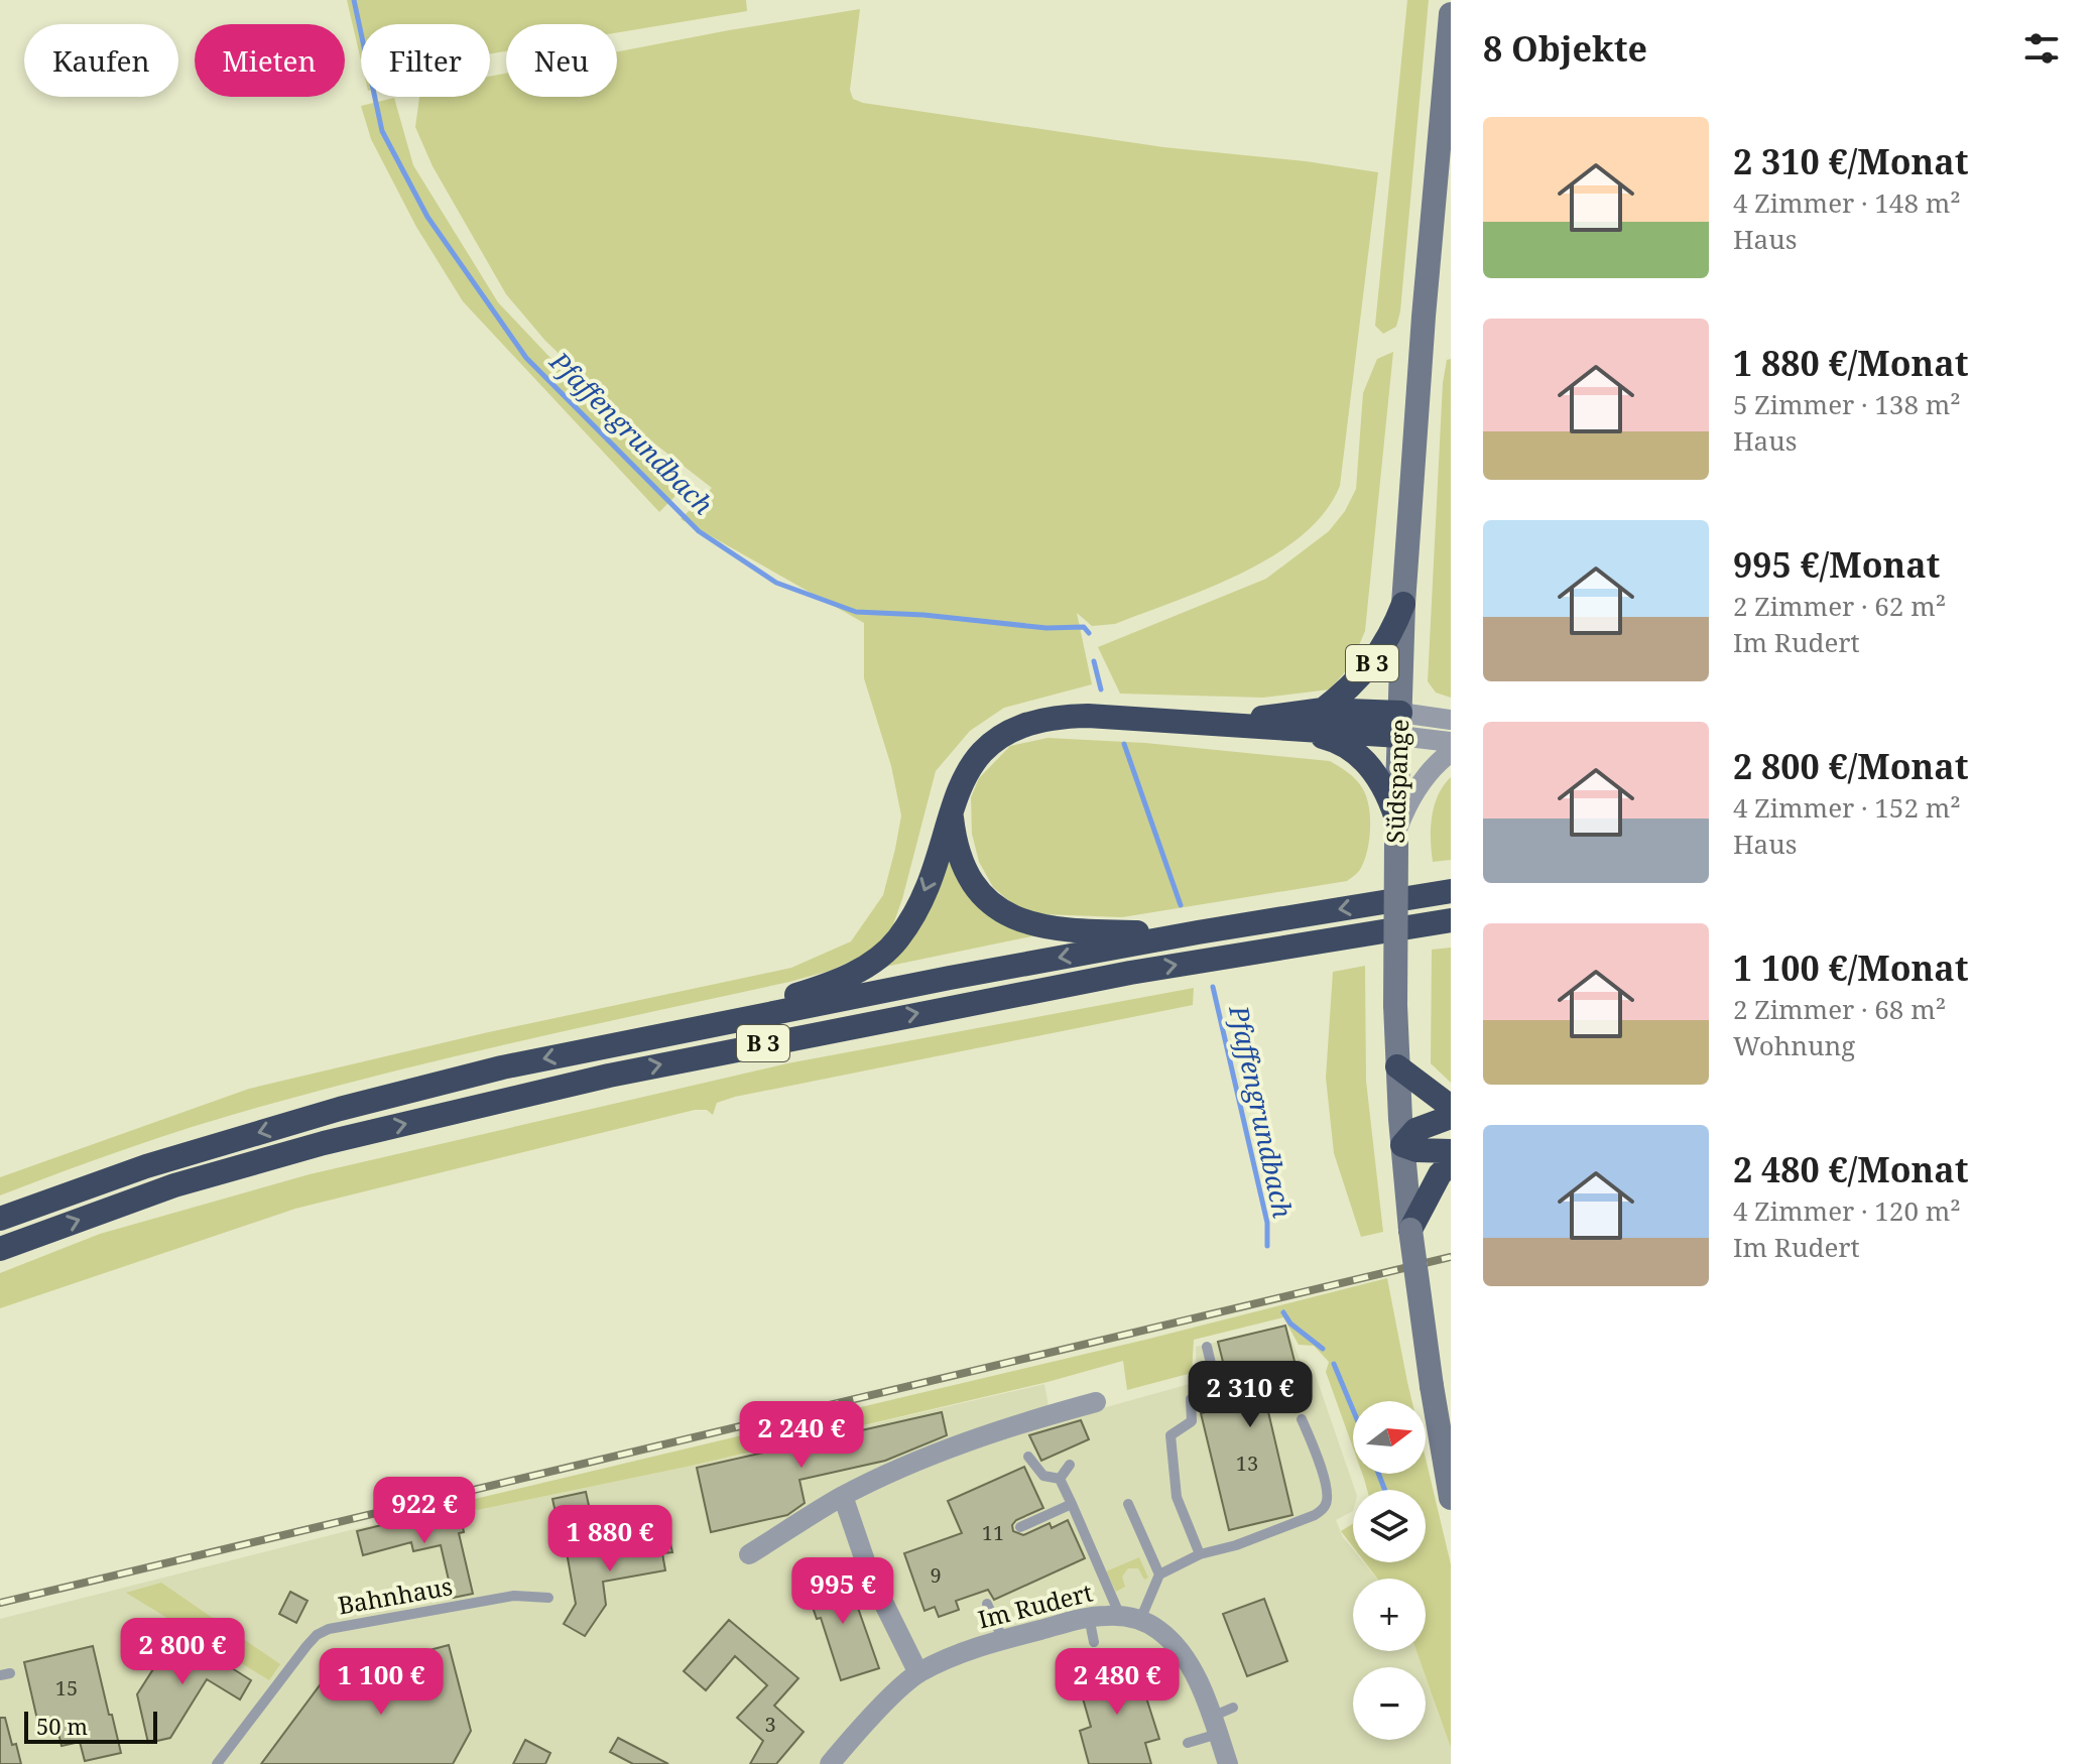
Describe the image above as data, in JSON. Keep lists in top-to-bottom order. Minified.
{"streets":{"highway":["B 3"],"main road":["Südspange"],"street":["Im Rudert"],"lane":["Bahnhaus"]},"crossings":[["B 3","Südspange"]],"water":["Pfaffengrundbach"],"house_numbers":["13","11","9","15","3"],"scale_bar":"50 m","north":"right","page":{"heading":"8 Objekte","chip":["Kaufen","Mieten","Filter","Neu"],"list":[{"name":"2 310 €/Monat","note":"4 Zimmer · 148 m² · Haus"},{"name":"1 880 €/Monat","note":"5 Zimmer · 138 m² · Haus"},{"name":"995 €/Monat","note":"2 Zimmer · 62 m² · Im Rudert"},{"name":"2 800 €/Monat","note":"4 Zimmer · 152 m² · Haus"},{"name":"1 100 €/Monat","note":"2 Zimmer · 68 m² · Wohnung"},{"name":"2 480 €/Monat","note":"4 Zimmer · 120 m² · Im Rudert"}],"price":["2 310 €","2 240 €","922 €","1 880 €","995 €","2 800 €","1 100 €","2 480 €"],"map_buttons":["+","−"],"scale":"50 m"}}
